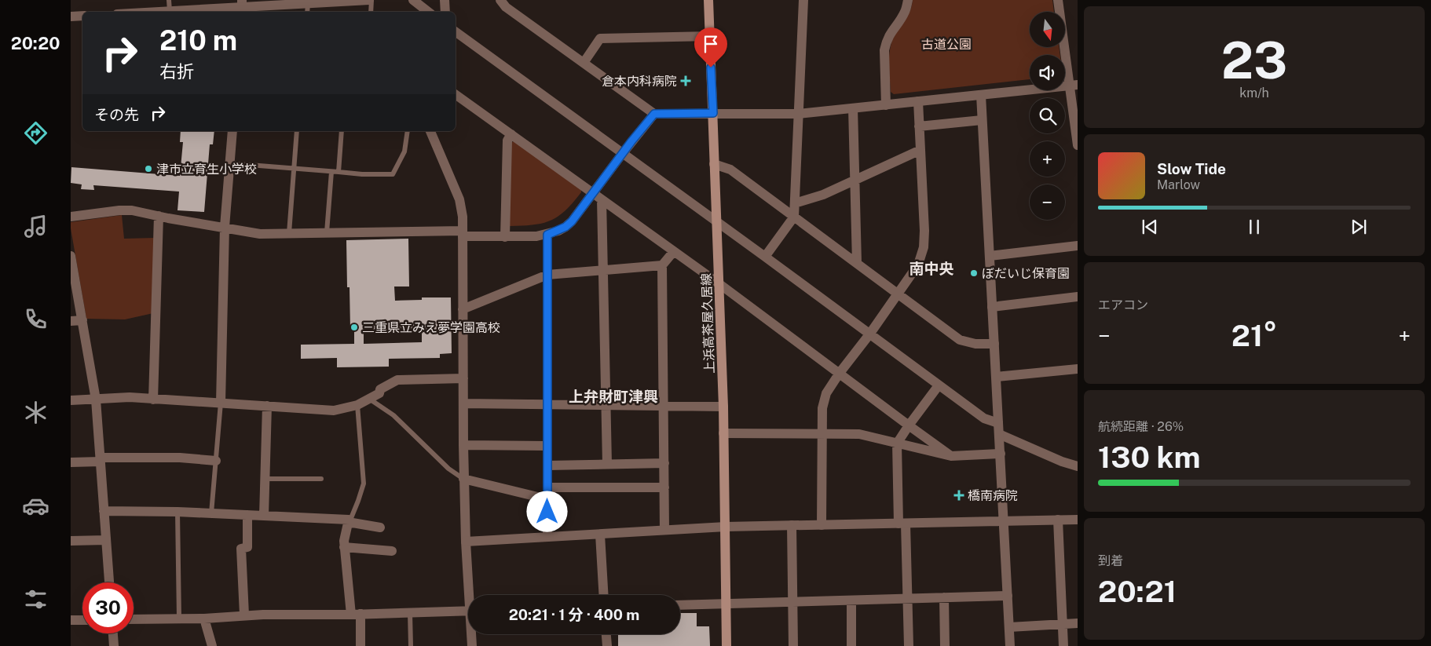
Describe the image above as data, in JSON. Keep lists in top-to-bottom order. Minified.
{"streets":{"main road":["上浜高茶屋久居線"]},"districts":["南中央","上弁財町津興"],"parks":["古道公園"],"places":{"health":["倉本内科病院","橋南病院"],"other":["津市立育生小学校","ぼだいじ保育園","三重県立みえ夢学園高校"]},"north":"bottom","page":{"tabs":"20:20","tile":[["23","km/h"],"エアコン",["航続距離 · 26%","130 km"],["到着","20:21"]],"map_buttons":["+","−"],"turn":["210 m","右折"],"then":"その先","song":["Slow Tide","Marlow"],"heat":["−","21°","+"],"limit":"30","trip":"20:21 · 1 分 · 400 m"}}
